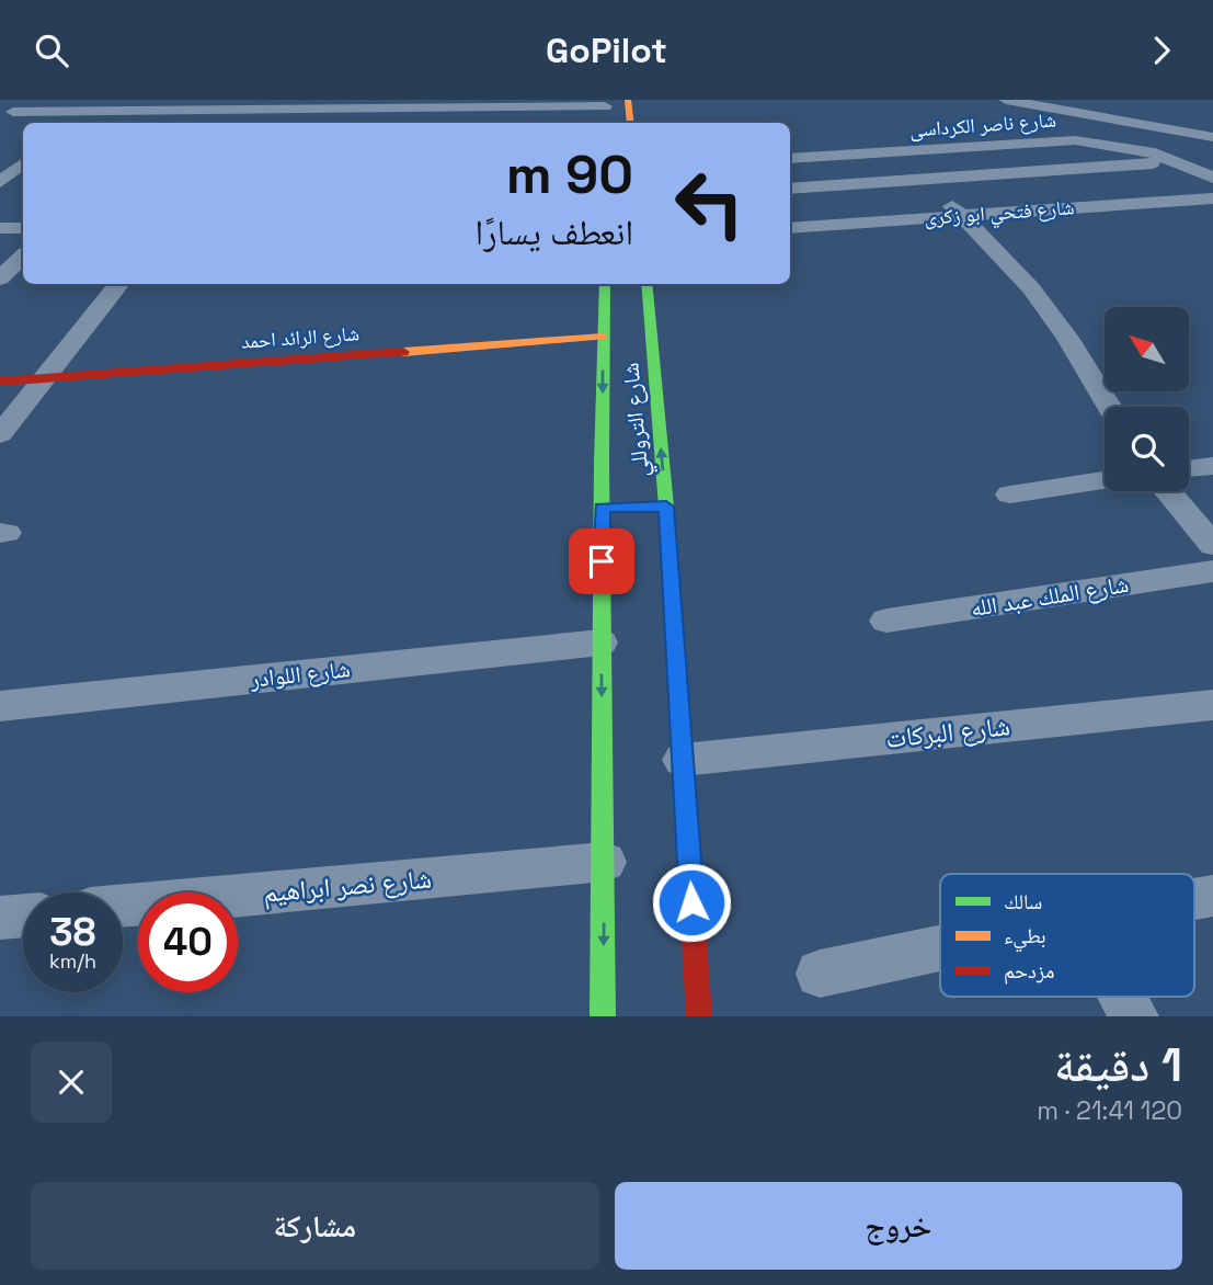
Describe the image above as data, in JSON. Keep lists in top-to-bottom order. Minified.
{"streets":{"street":["شارع ناصر الكرداسى","شارع فتحي ابو زكرى","شارع الرائد احمد","شارع التروللي","شارع الملك عبد الله","شارع اللوادر","شارع البركات","شارع نصر ابراهيم"]},"crossings":[["شارع الرائد احمد","شارع التروللي"],["شارع التروللي","شارع اللوادر"],["شارع التروللي","شارع البركات"],["شارع التروللي","شارع نصر ابراهيم"]],"legend":["سالك","بطيء","مزدحم"],"north":"top left","page":{"header":"GoPilot","turn":["90 m","انعطف يسارًا"],"speed":"38 km/h","limit":"40","heading":["1 دقيقة","120 m · 21:41"],"buttons":["خروج","مشاركة"]}}
